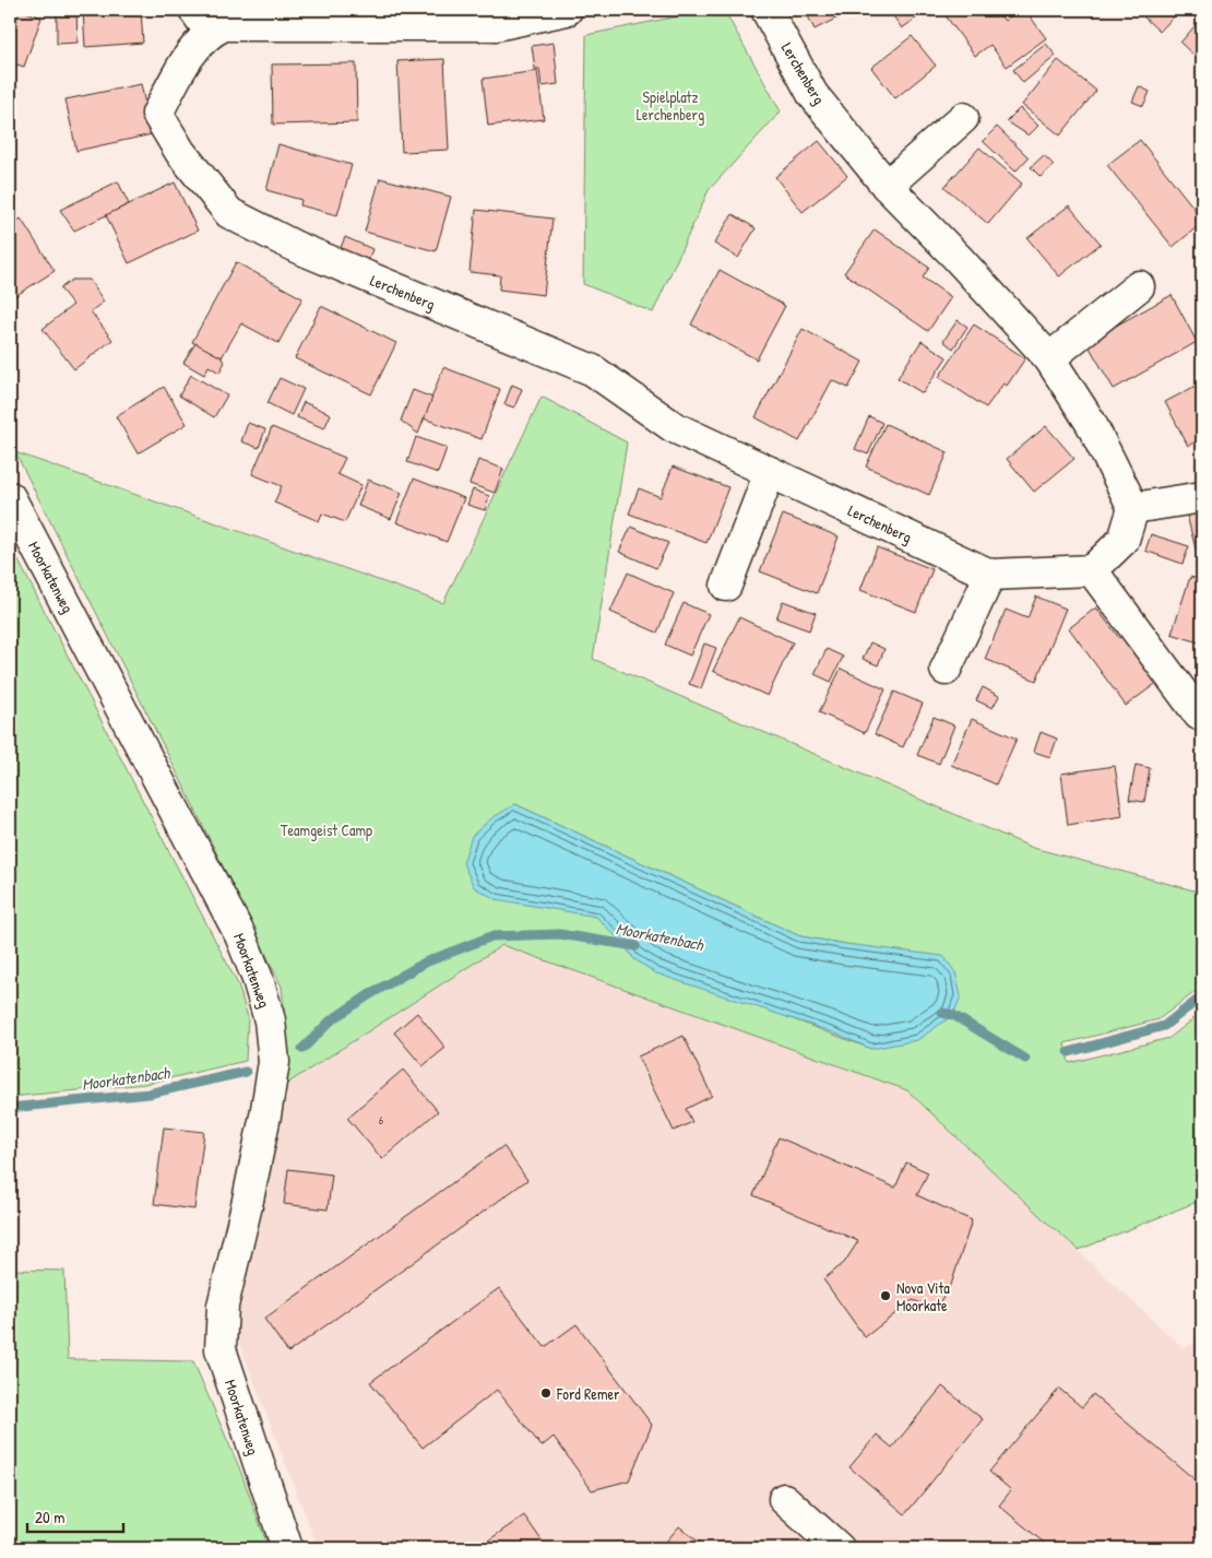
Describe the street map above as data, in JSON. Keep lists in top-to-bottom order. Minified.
{"streets":{"street":["Lerchenberg","Moorkatenweg"]},"water":["Moorkatenbach"],"parks":["Spielplatz Lerchenberg","Teamgeist Camp"],"places":["Nova Vita Moorkate","Ford Remer"],"house_numbers":["6"],"scale_bar":"20 m"}
